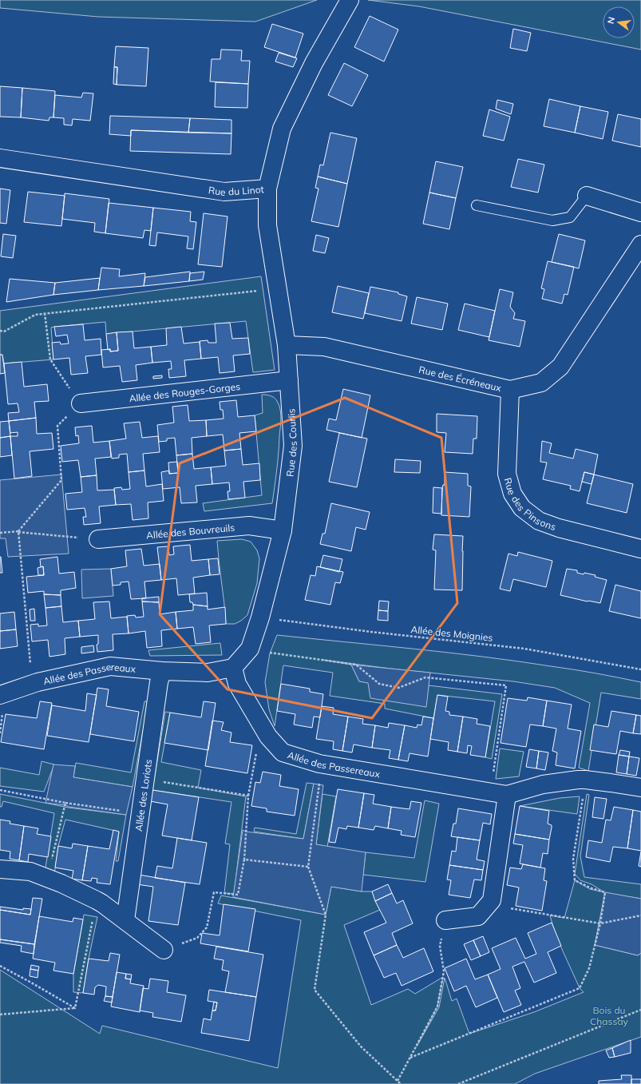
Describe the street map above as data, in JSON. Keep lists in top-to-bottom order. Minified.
{"streets":{"street":["Rue du Linot","Rue des Écréneaux","Allée des Rouges-Gorges","Rue des Courlis","Rue des Pinsons","Allée des Bouvreuils","Allée des Passereaux","Allée des Loriots"],"path":["Allée des Moignies"]},"crossings":[["Rue du Linot","Rue des Courlis"],["Rue des Écréneaux","Rue des Courlis"],["Rue des Écréneaux","Rue des Pinsons"],["Allée des Rouges-Gorges","Rue des Courlis"],["Rue des Courlis","Allée des Bouvreuils"],["Rue des Courlis","Allée des Moignies"],["Rue des Courlis","Allée des Passereaux"],["Allée des Passereaux","Allée des Loriots"]],"parks":["Bois du Chassay"],"north":"left"}
